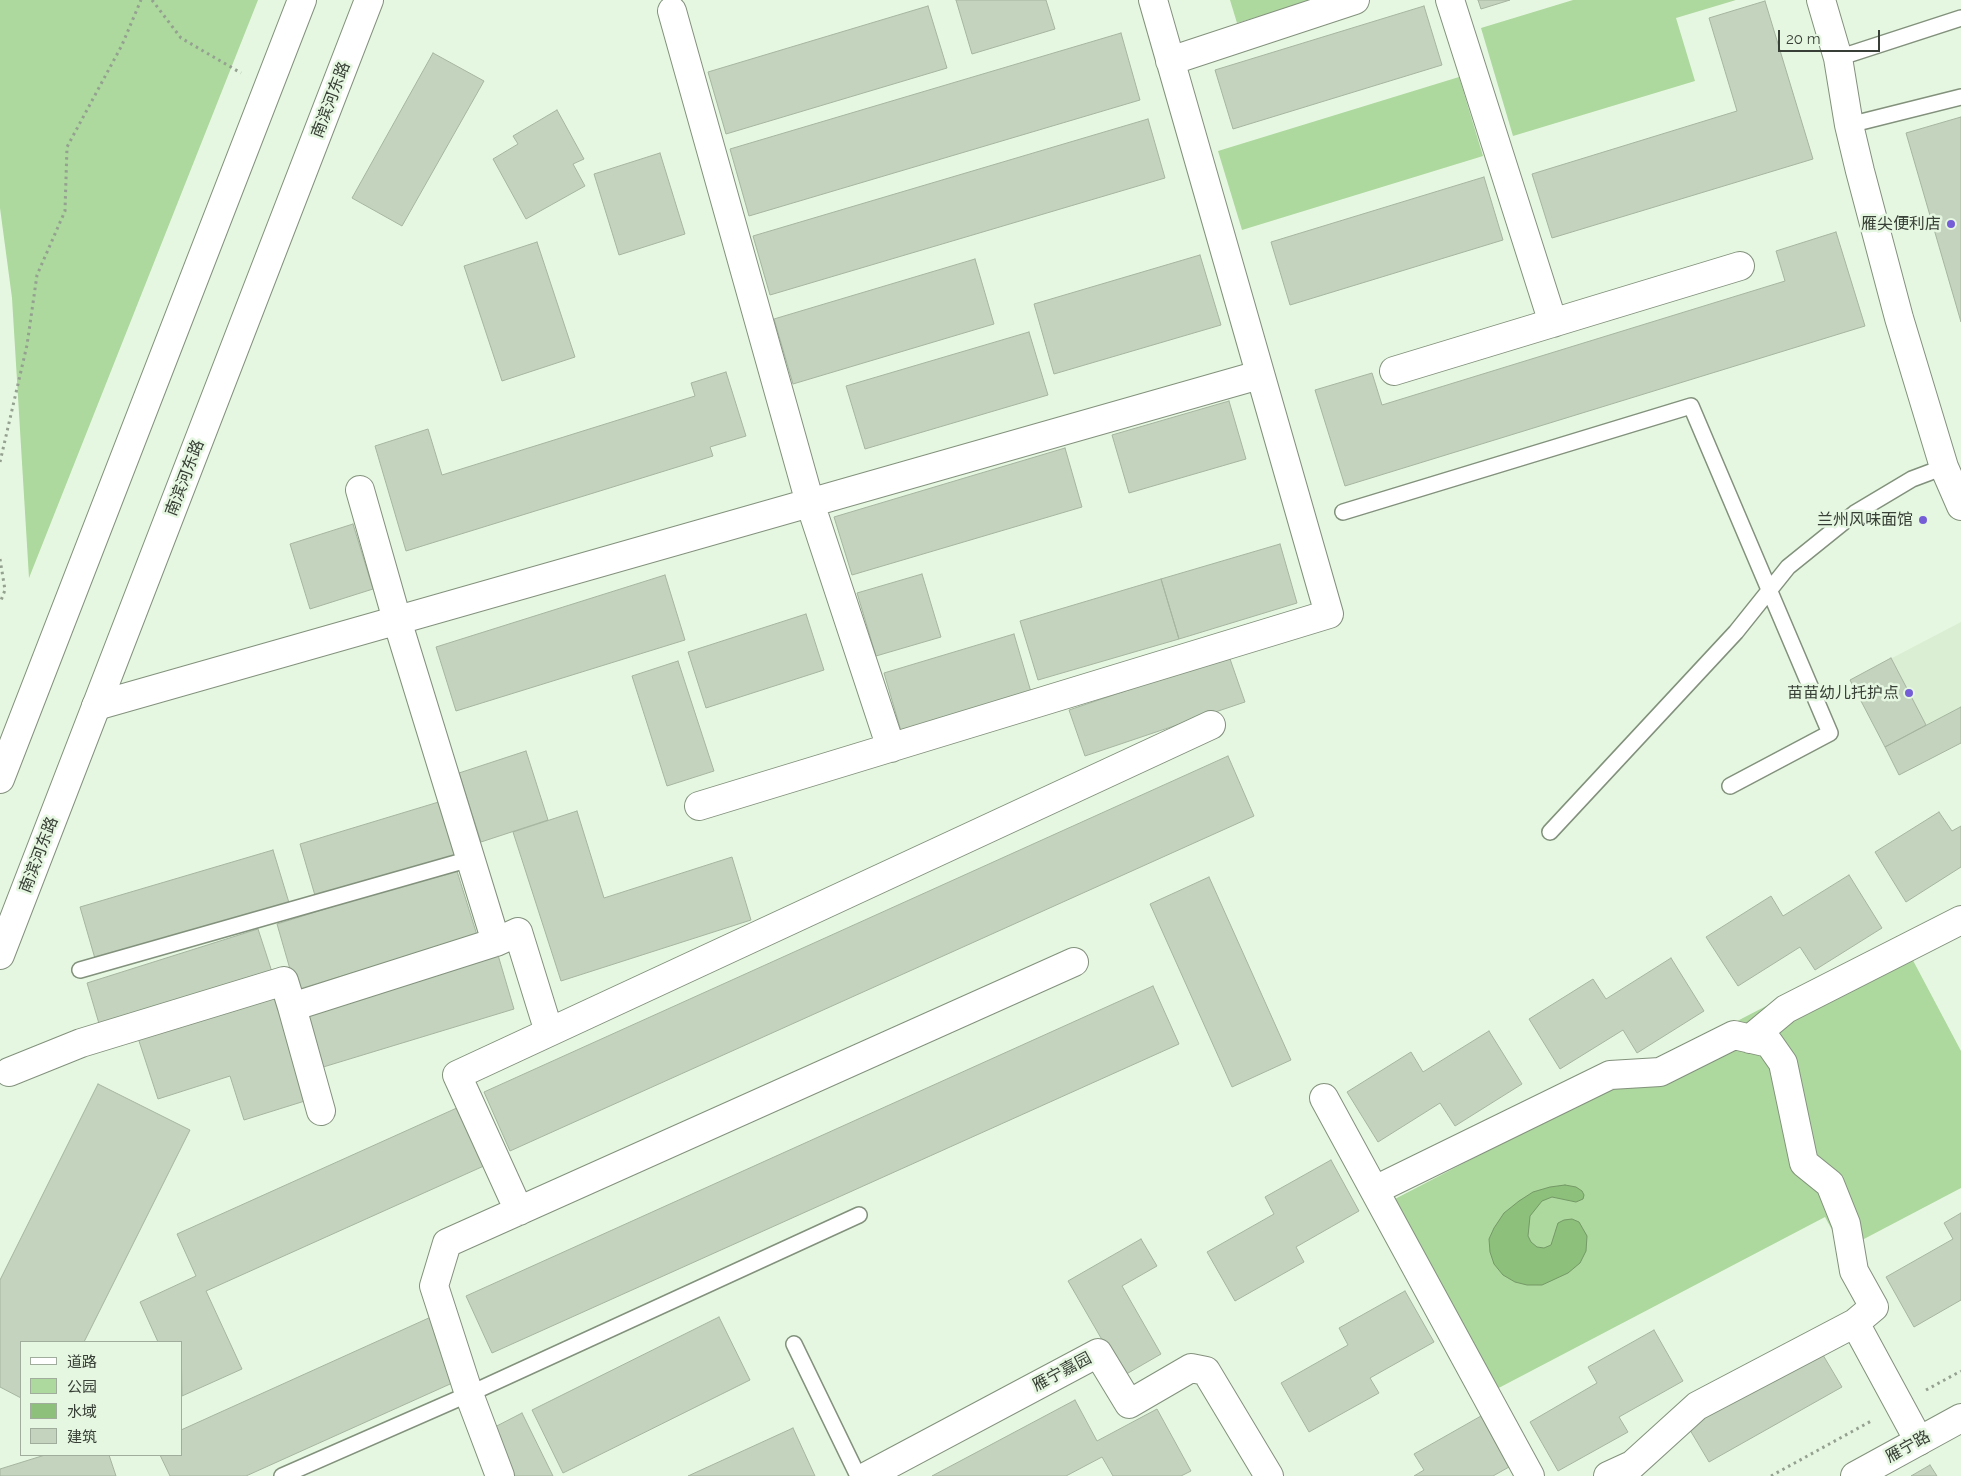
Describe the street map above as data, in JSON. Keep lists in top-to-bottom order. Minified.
{"streets":{"street":["南滨河东路","雁宁嘉园","雁宁路"]},"places":["雁尖便利店","兰州风味面馆","苗苗幼儿托护点"],"legend":["道路","公园","水域","建筑"],"scale_bar":"20 m"}
